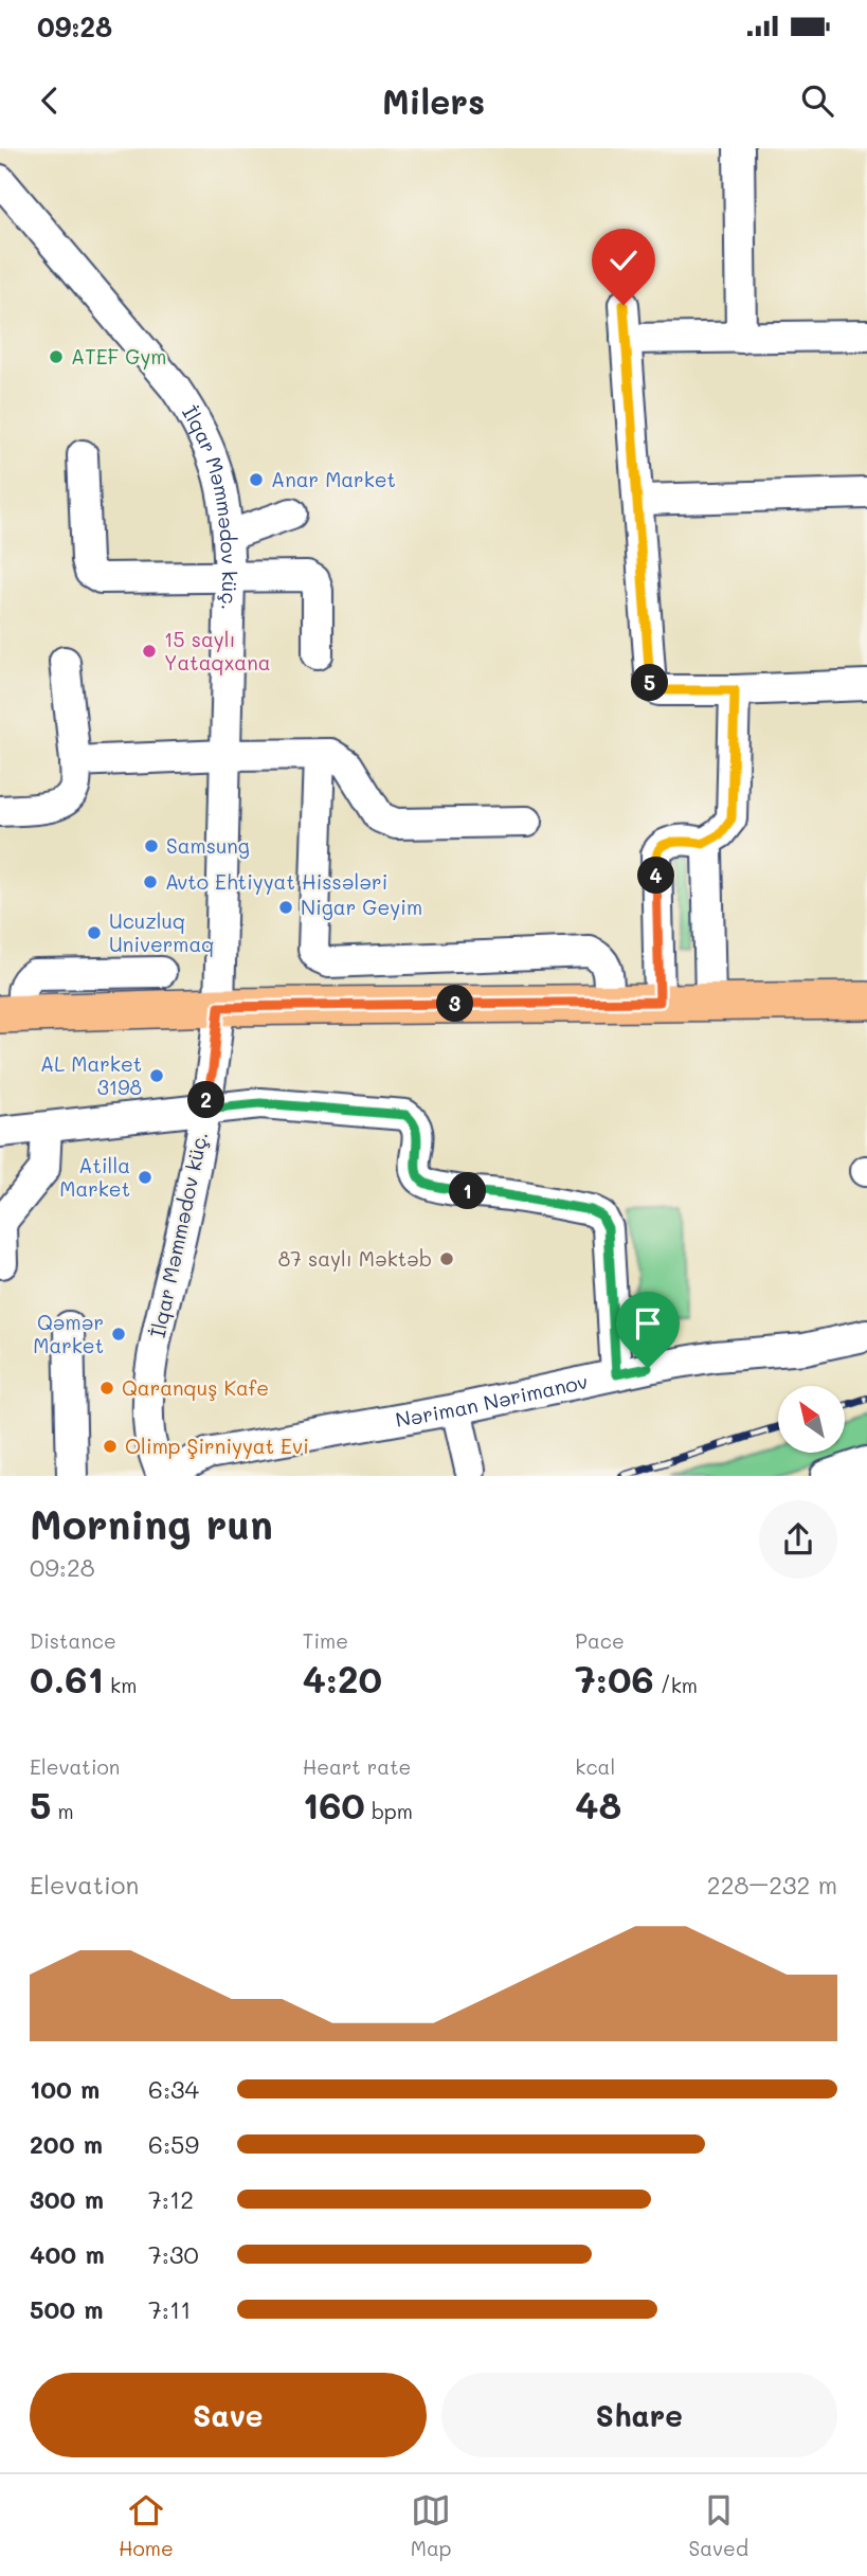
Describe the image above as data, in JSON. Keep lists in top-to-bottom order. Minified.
{"streets":{"street":["İlqar Məmmədov küç.","Nəriman Nərimanov"]},"crossings":[["İlqar Məmmədov küç.","Nəriman Nərimanov"]],"places":["ATEF Gym","Anar Market","15 saylı Yataqxana","Samsung","Avto Ehtiyyat Hissələri","Nigar Geyim","Ucuzluq Univermaq","AL Market 3198","Atilla Market","87 saylı Məktəb","Qəmər Market","Qaranquş Kafe","Olimp Şirniyyat Evi"],"north":"top left","page":{"status":"09:28","header":"Milers","pins":["5","4","3","2","1"],"heading":["Morning run","09:28"],"stats":[["Distance","0.61 km"],["Time","4:20"],["Pace","7:06 /km"],["Elevation","5 m"],["Heart rate","160 bpm"],["kcal","48"]],"chart":["Elevation","228–232 m"],"list":[{"name":"100 m","note":"6:34"},{"name":"200 m","note":"6:59"},{"name":"300 m","note":"7:12"},{"name":"400 m","note":"7:30"},{"name":"500 m","note":"7:11"}],"buttons":["Save","Share"],"tabs":["Home","Map","Saved"]}}
